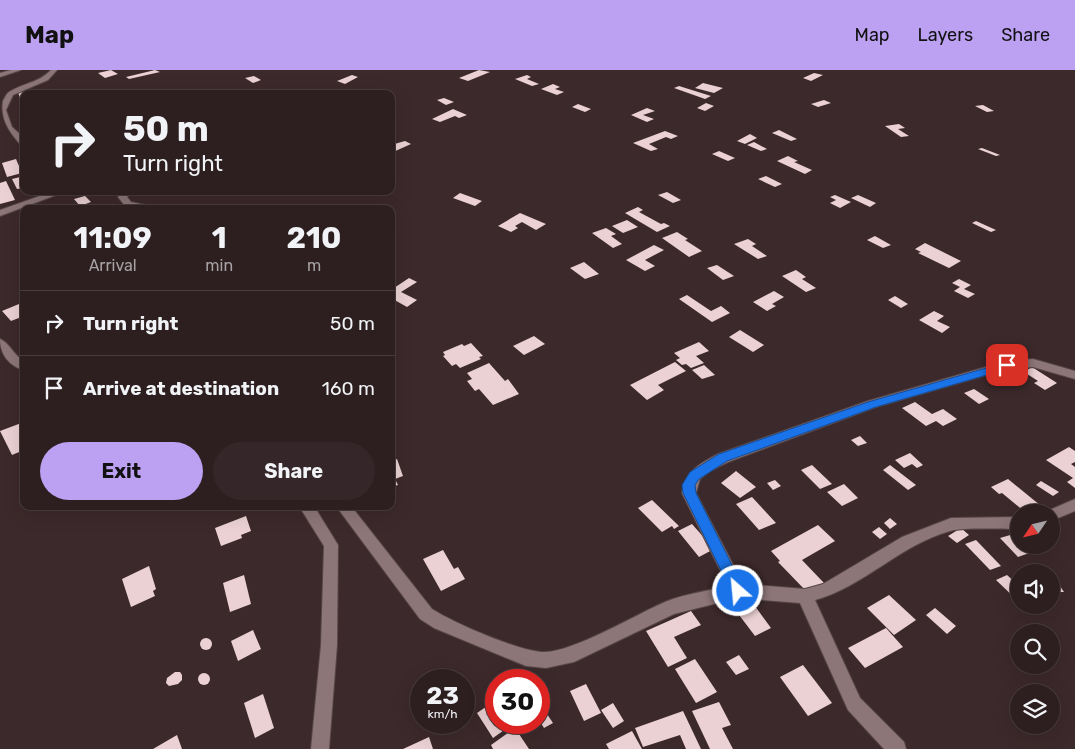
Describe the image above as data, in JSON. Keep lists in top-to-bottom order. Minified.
{"north":"bottom left","page":{"header":"Map","nav":["Map","Layers","Share"],"turn":["50 m","Turn right"],"eta":["11:09","Arrival","1","min","210","m"],"list":[{"name":"Turn right","value":"50 m"},{"name":"Arrive at destination","value":"160 m"}],"buttons":["Exit","Share"],"speed":"23 km/h","limit":"30"}}
